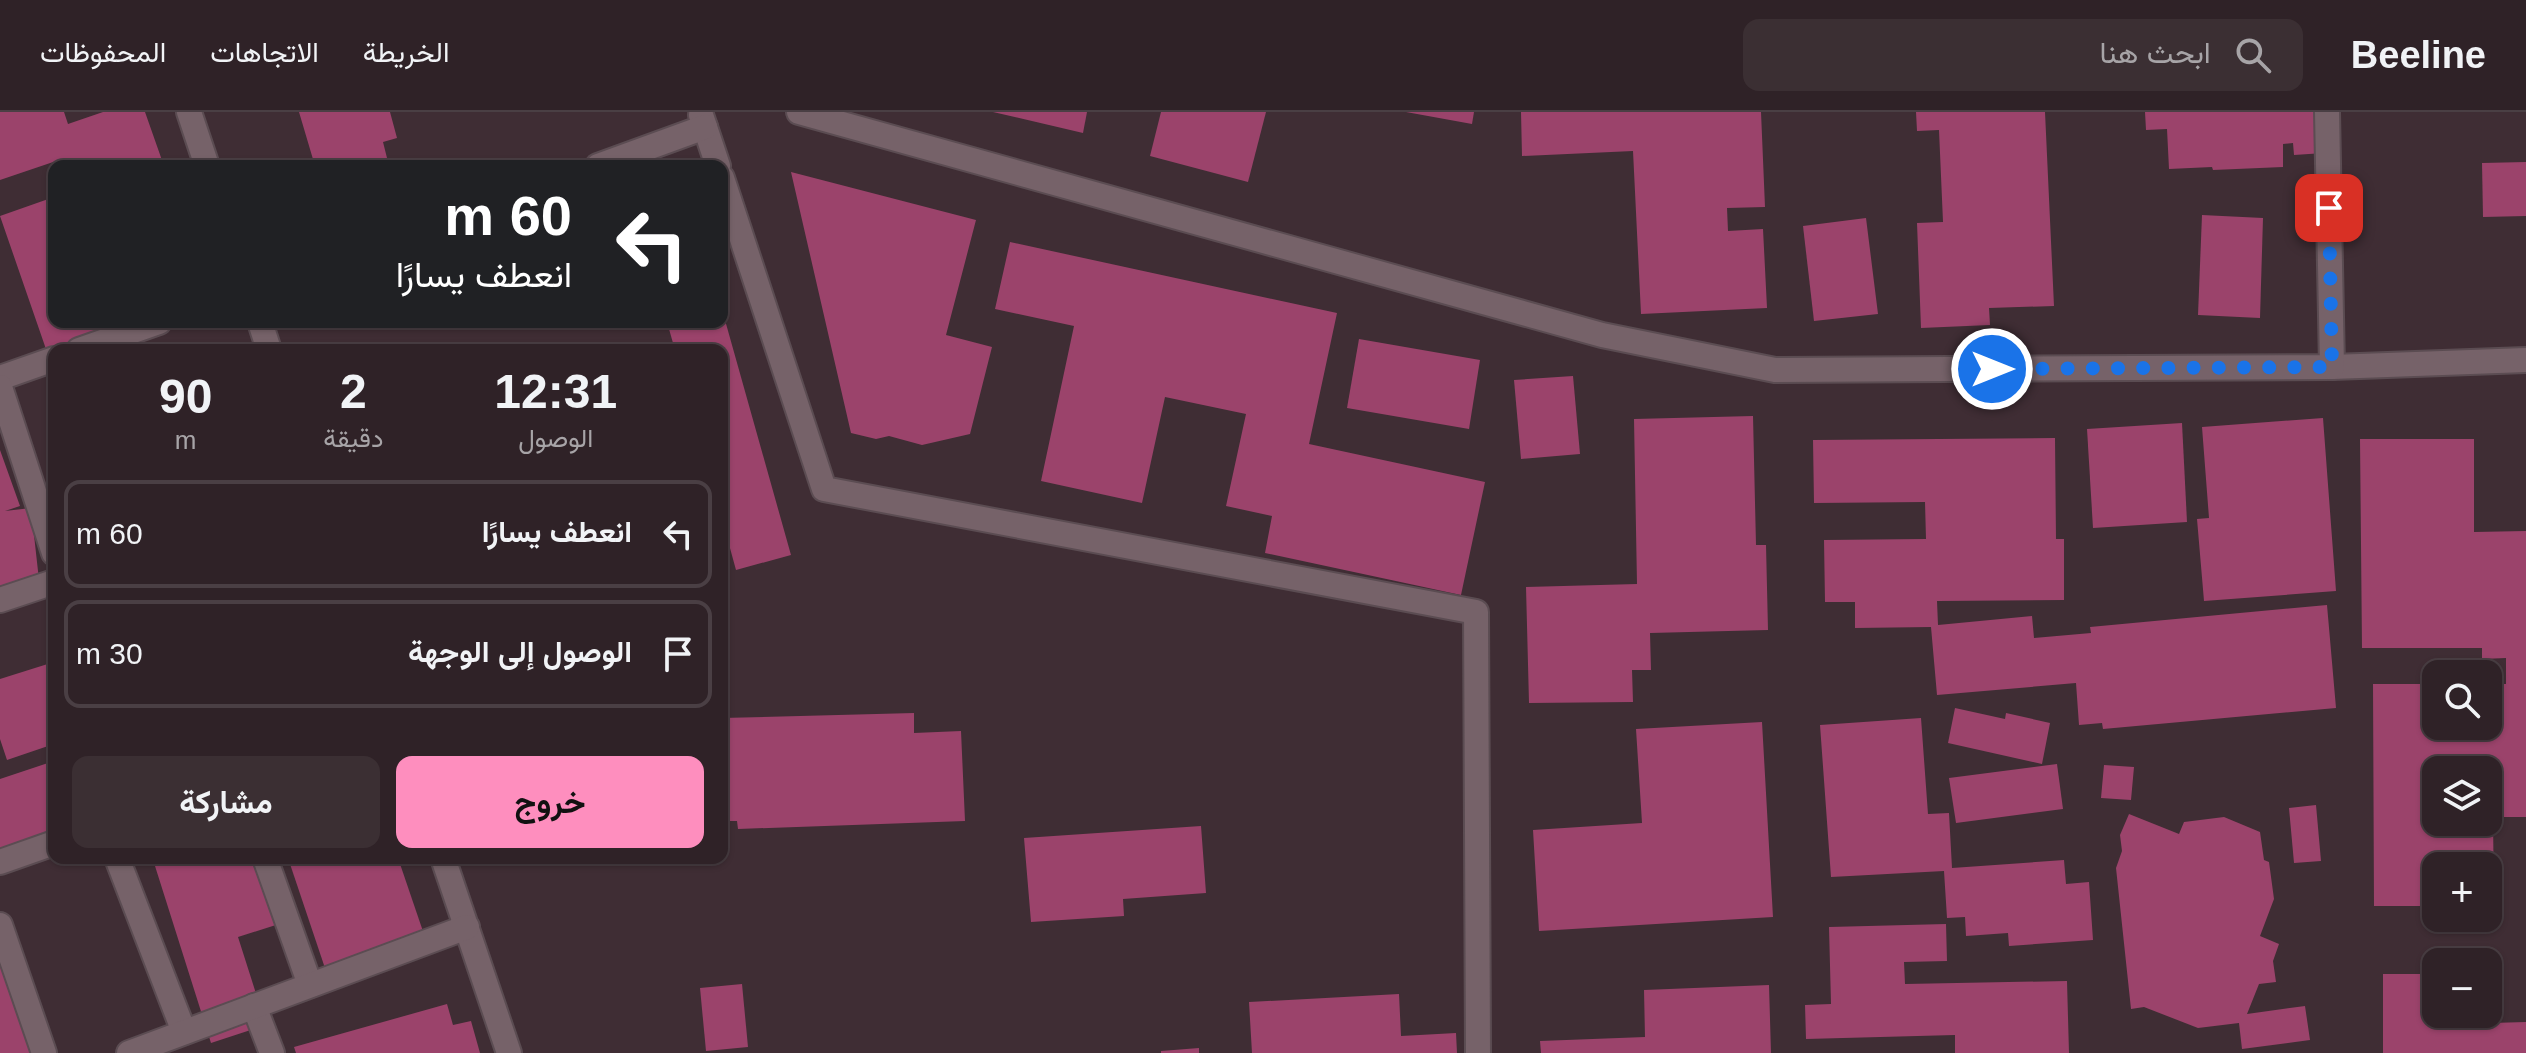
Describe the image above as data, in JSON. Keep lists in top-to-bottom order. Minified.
{"page":{"header":"Beeline","search":"ابحث هنا","nav":["الخريطة","الاتجاهات","المحفوظات"],"turn":["60 m","انعطف يسارًا"],"eta":["12:31","الوصول","2","دقيقة","90","m"],"list":[{"name":"انعطف يسارًا","value":"60 m"},{"name":"الوصول إلى الوجهة","value":"30 m"}],"map_buttons":["+","−"],"buttons":["خروج","مشاركة"]}}
